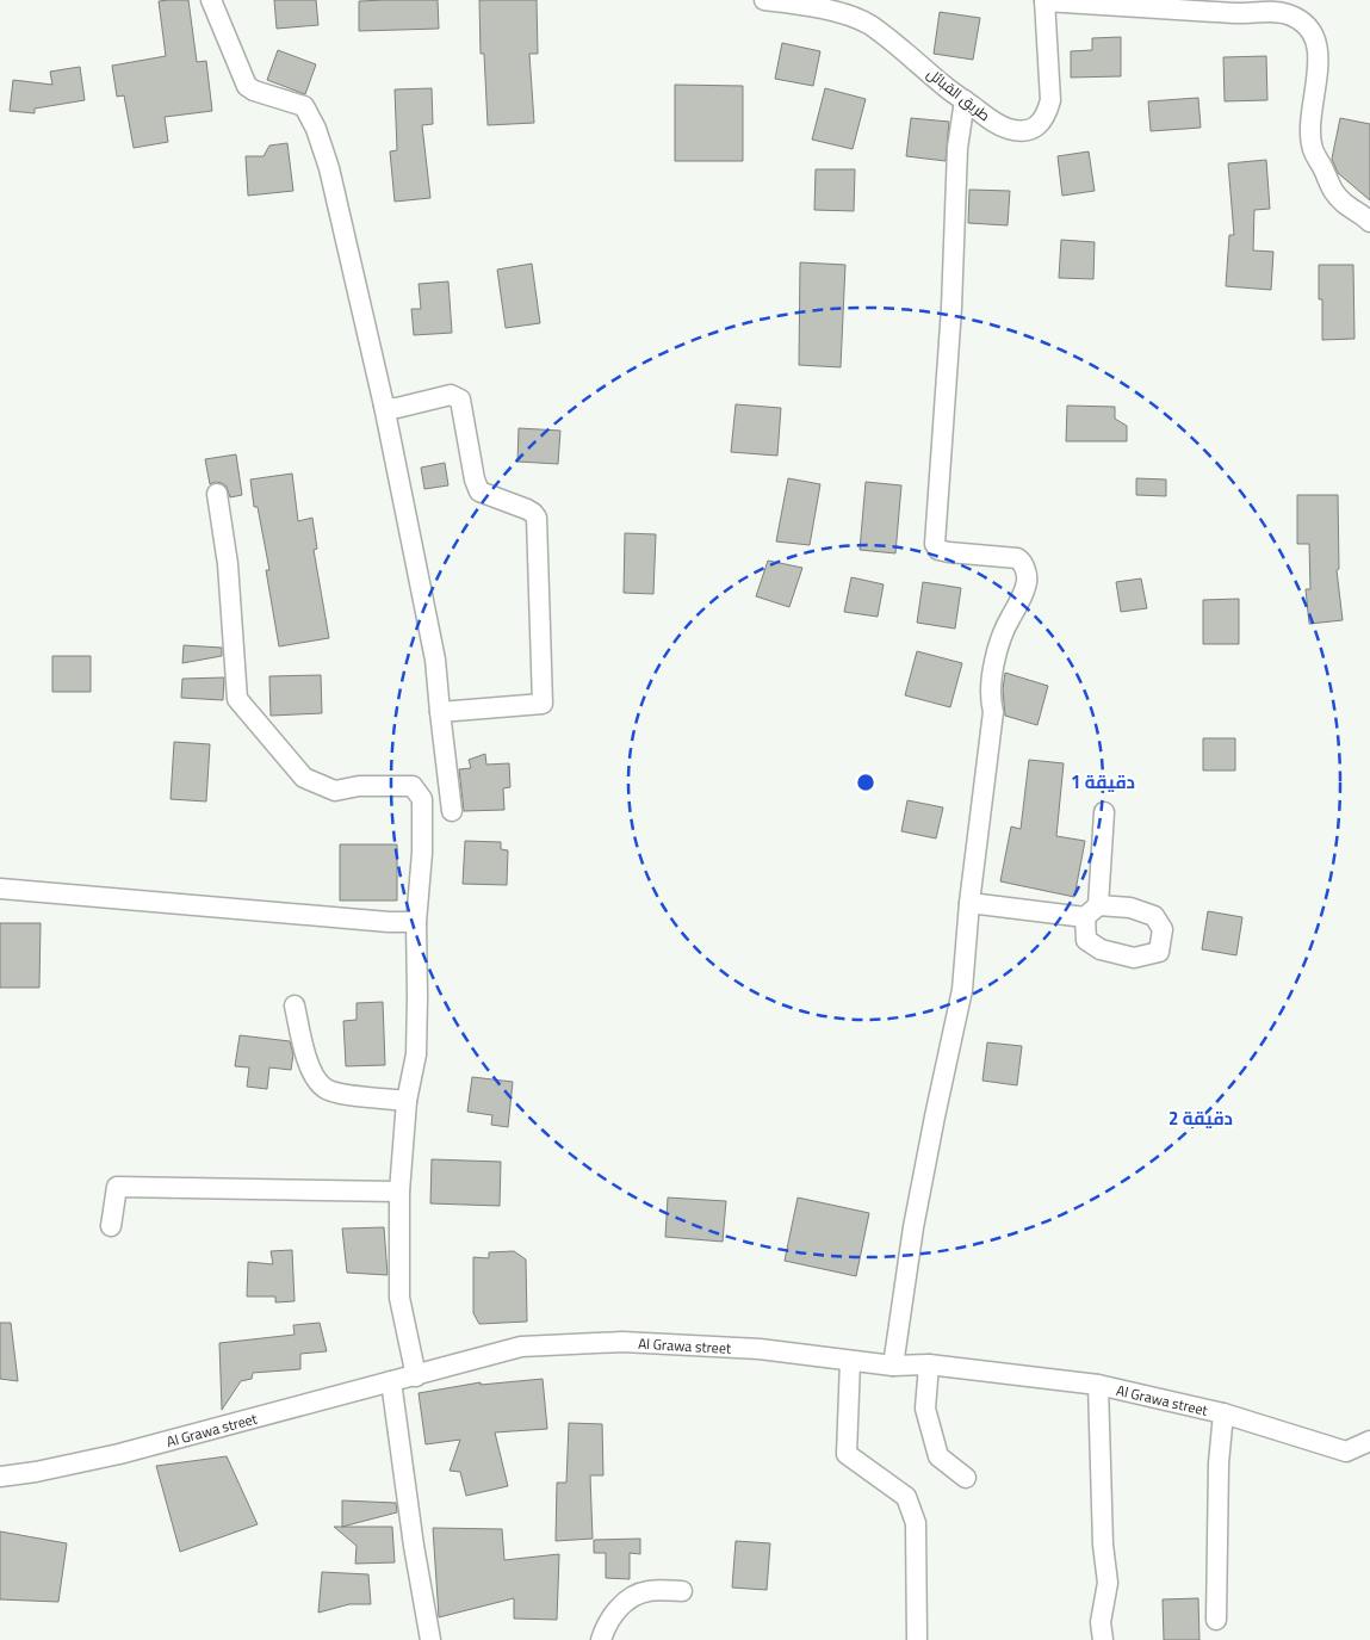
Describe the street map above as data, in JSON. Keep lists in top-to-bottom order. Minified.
{"streets":{"street":["طريق القبائل","Al Grawa street"]},"rings":["1 دقيقة","2 دقيقة"]}
